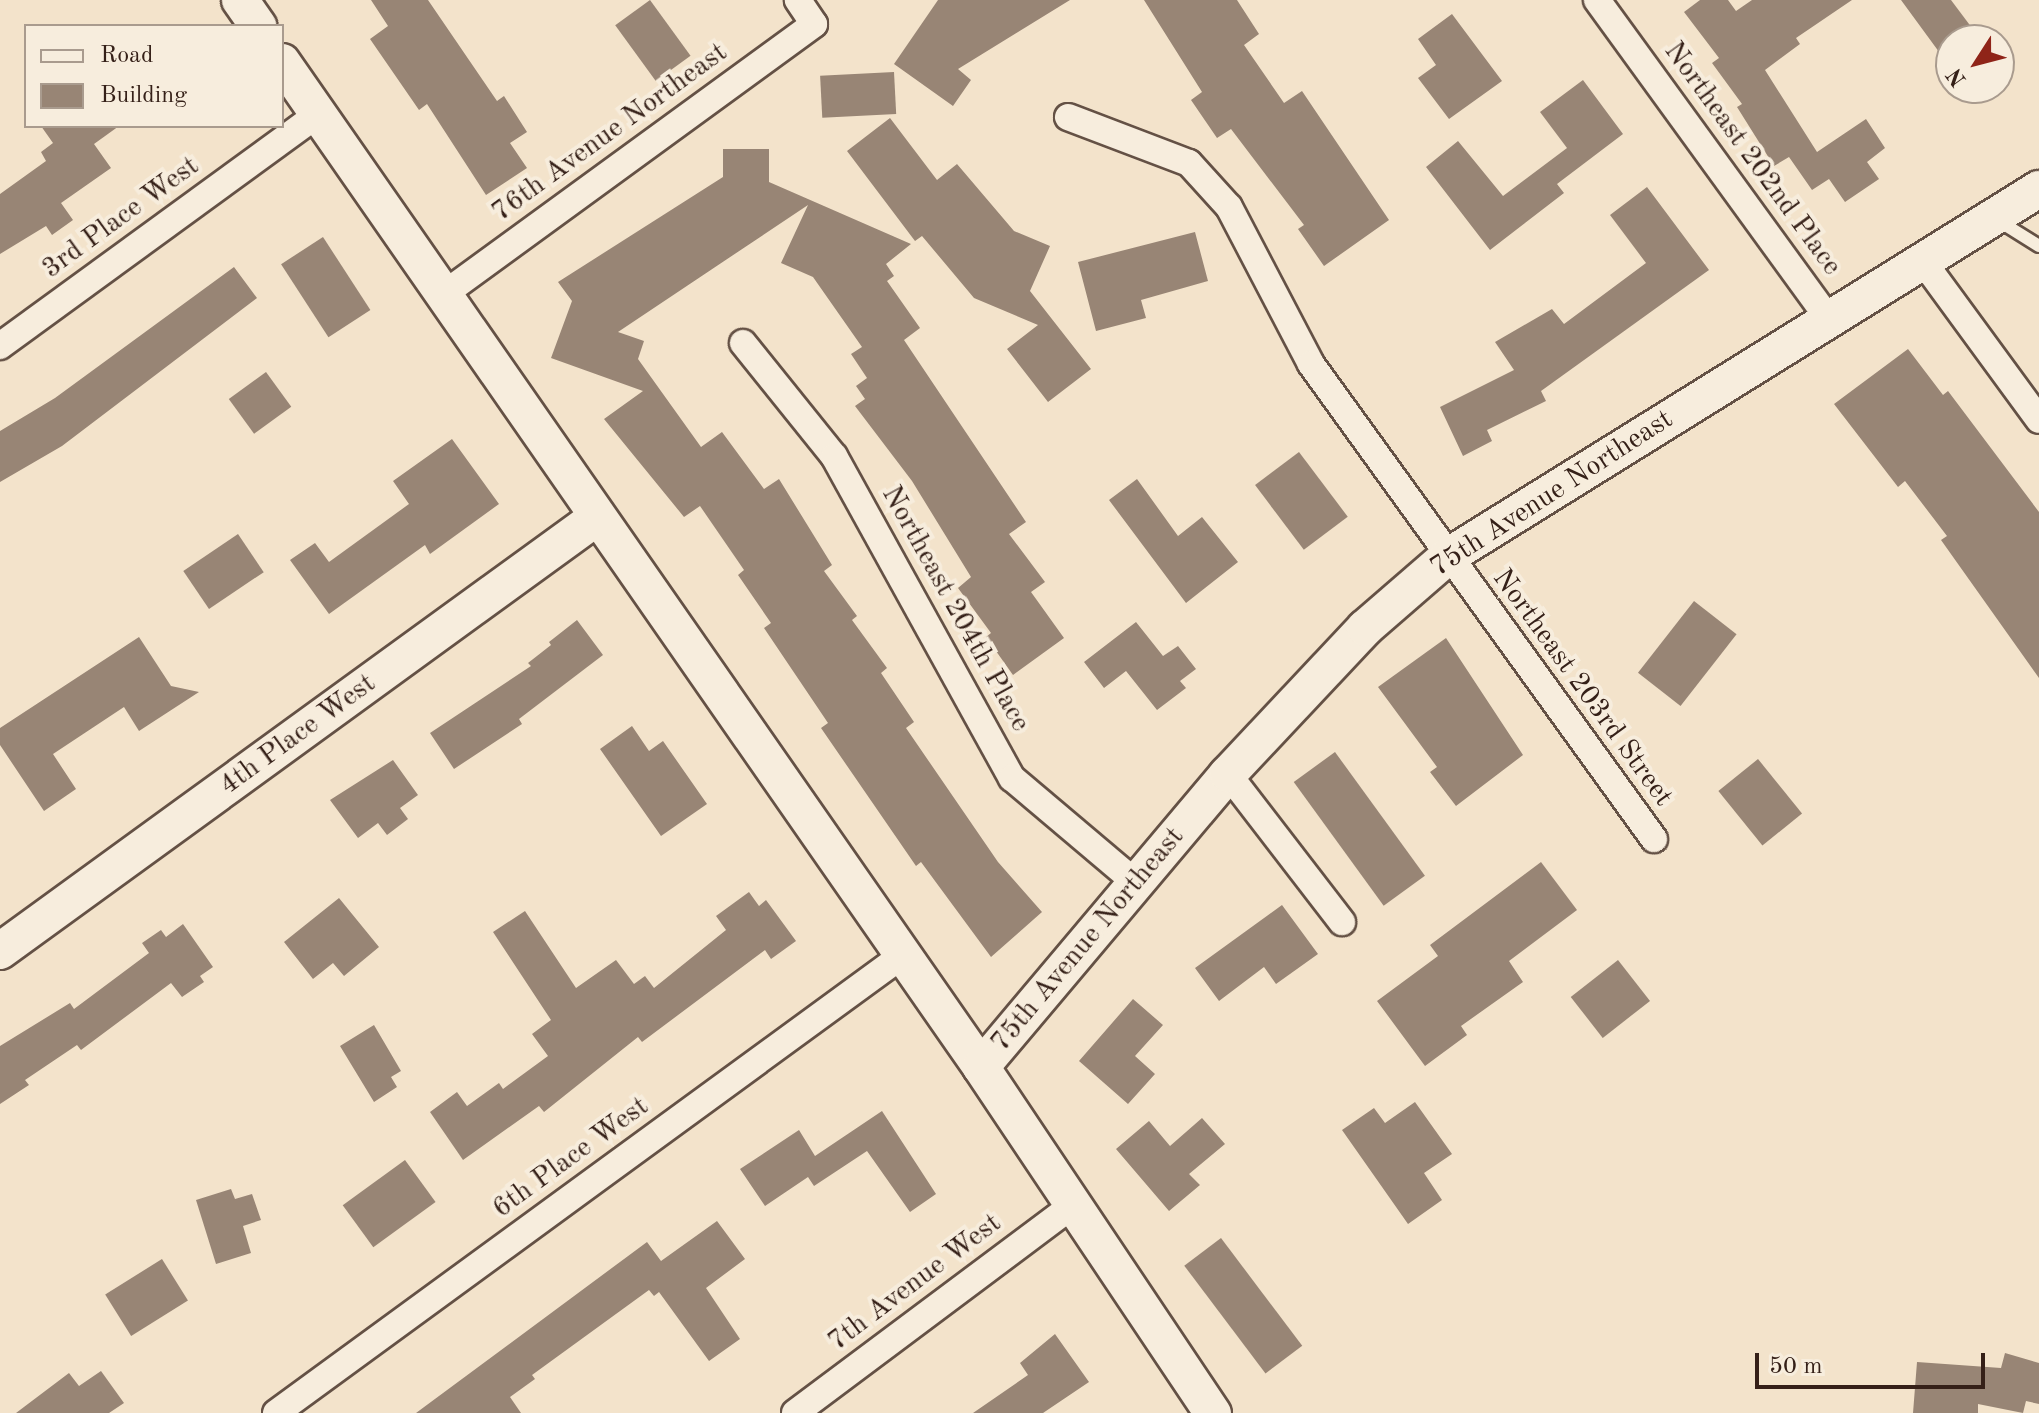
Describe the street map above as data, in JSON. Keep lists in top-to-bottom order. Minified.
{"streets":{"street":["76th Avenue Northeast","Northeast 202nd Place","3rd Place West","75th Avenue Northeast","Northeast 204th Place","Northeast 203rd Street","4th Place West","6th Place West","7th Avenue West"]},"crossings":[["Northeast 202nd Place","75th Avenue Northeast"],["75th Avenue Northeast","Northeast 204th Place"],["75th Avenue Northeast","Northeast 203rd Street"]],"legend":["Road","Building"],"scale_bar":"50 m","north":"bottom left"}
